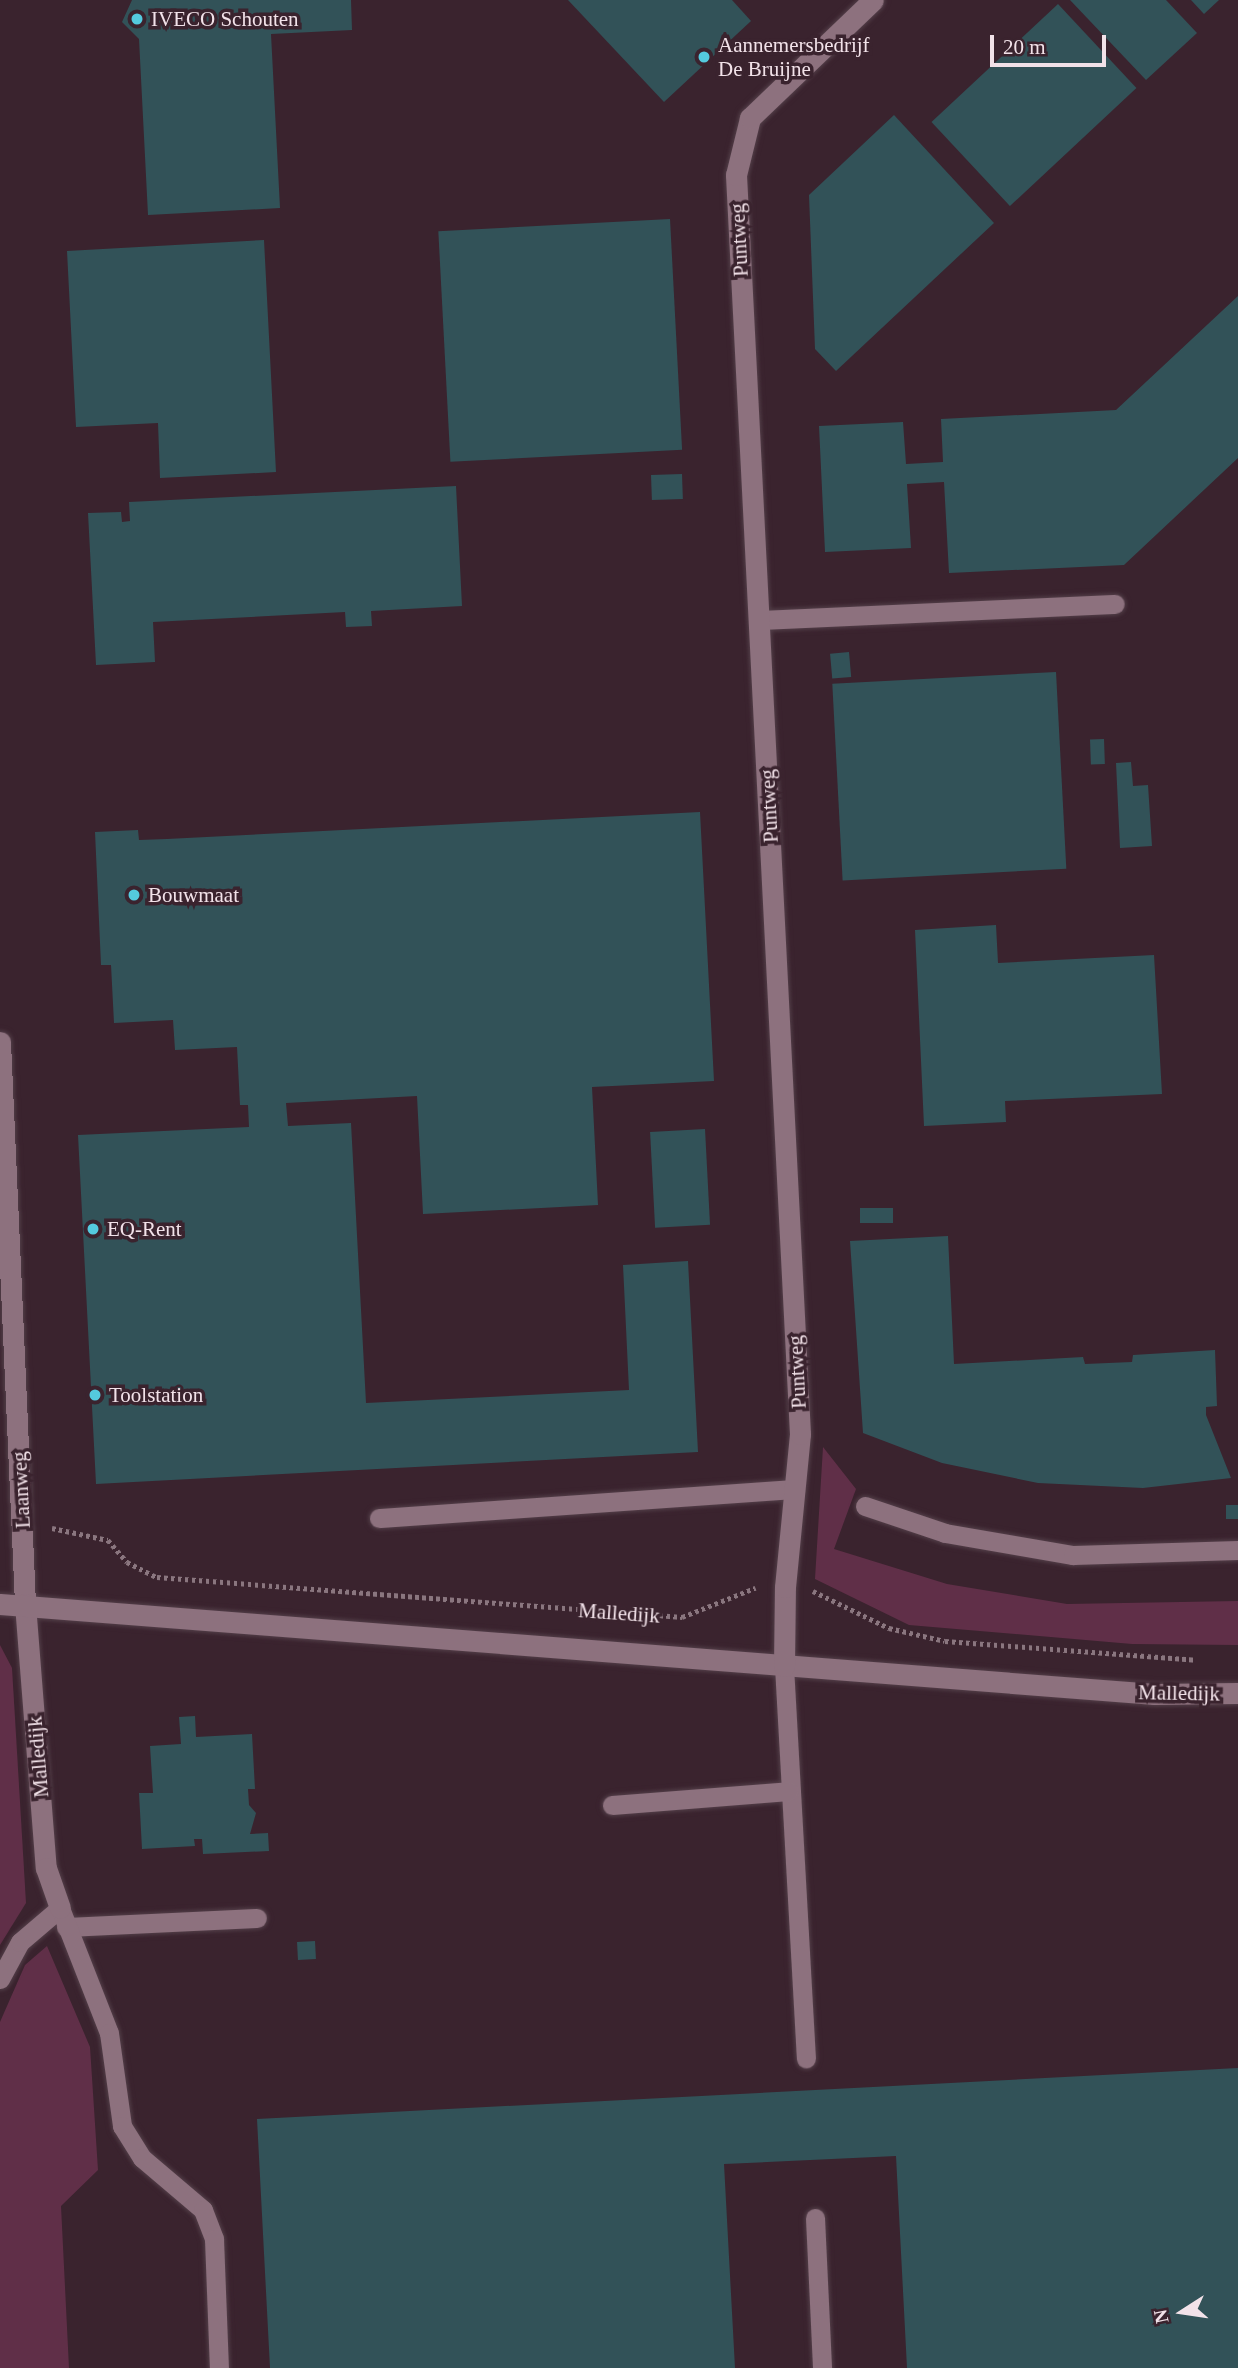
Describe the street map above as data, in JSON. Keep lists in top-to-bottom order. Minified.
{"streets":{"street":["Puntweg","Laanweg","Malledijk"]},"crossings":[["Puntweg","Malledijk"],["Laanweg","Malledijk"]],"places":["IVECO Schouten","Aannemersbedrijf De Bruijne","Bouwmaat","EQ-Rent","Toolstation"],"scale_bar":"20 m","north":"left"}
